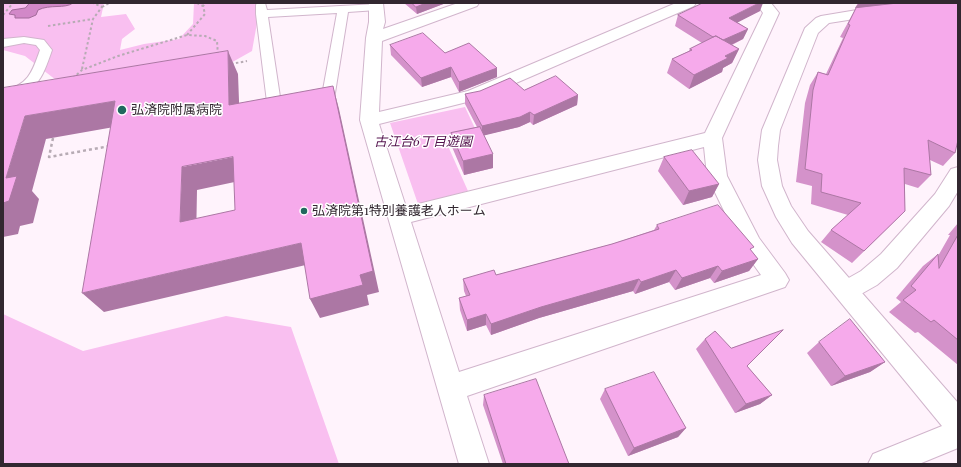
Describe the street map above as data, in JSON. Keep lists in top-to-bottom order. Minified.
{"parks":["古江台6丁目遊園"],"places":["弘済院附属病院","弘済院第1特別養護老人ホーム"]}
